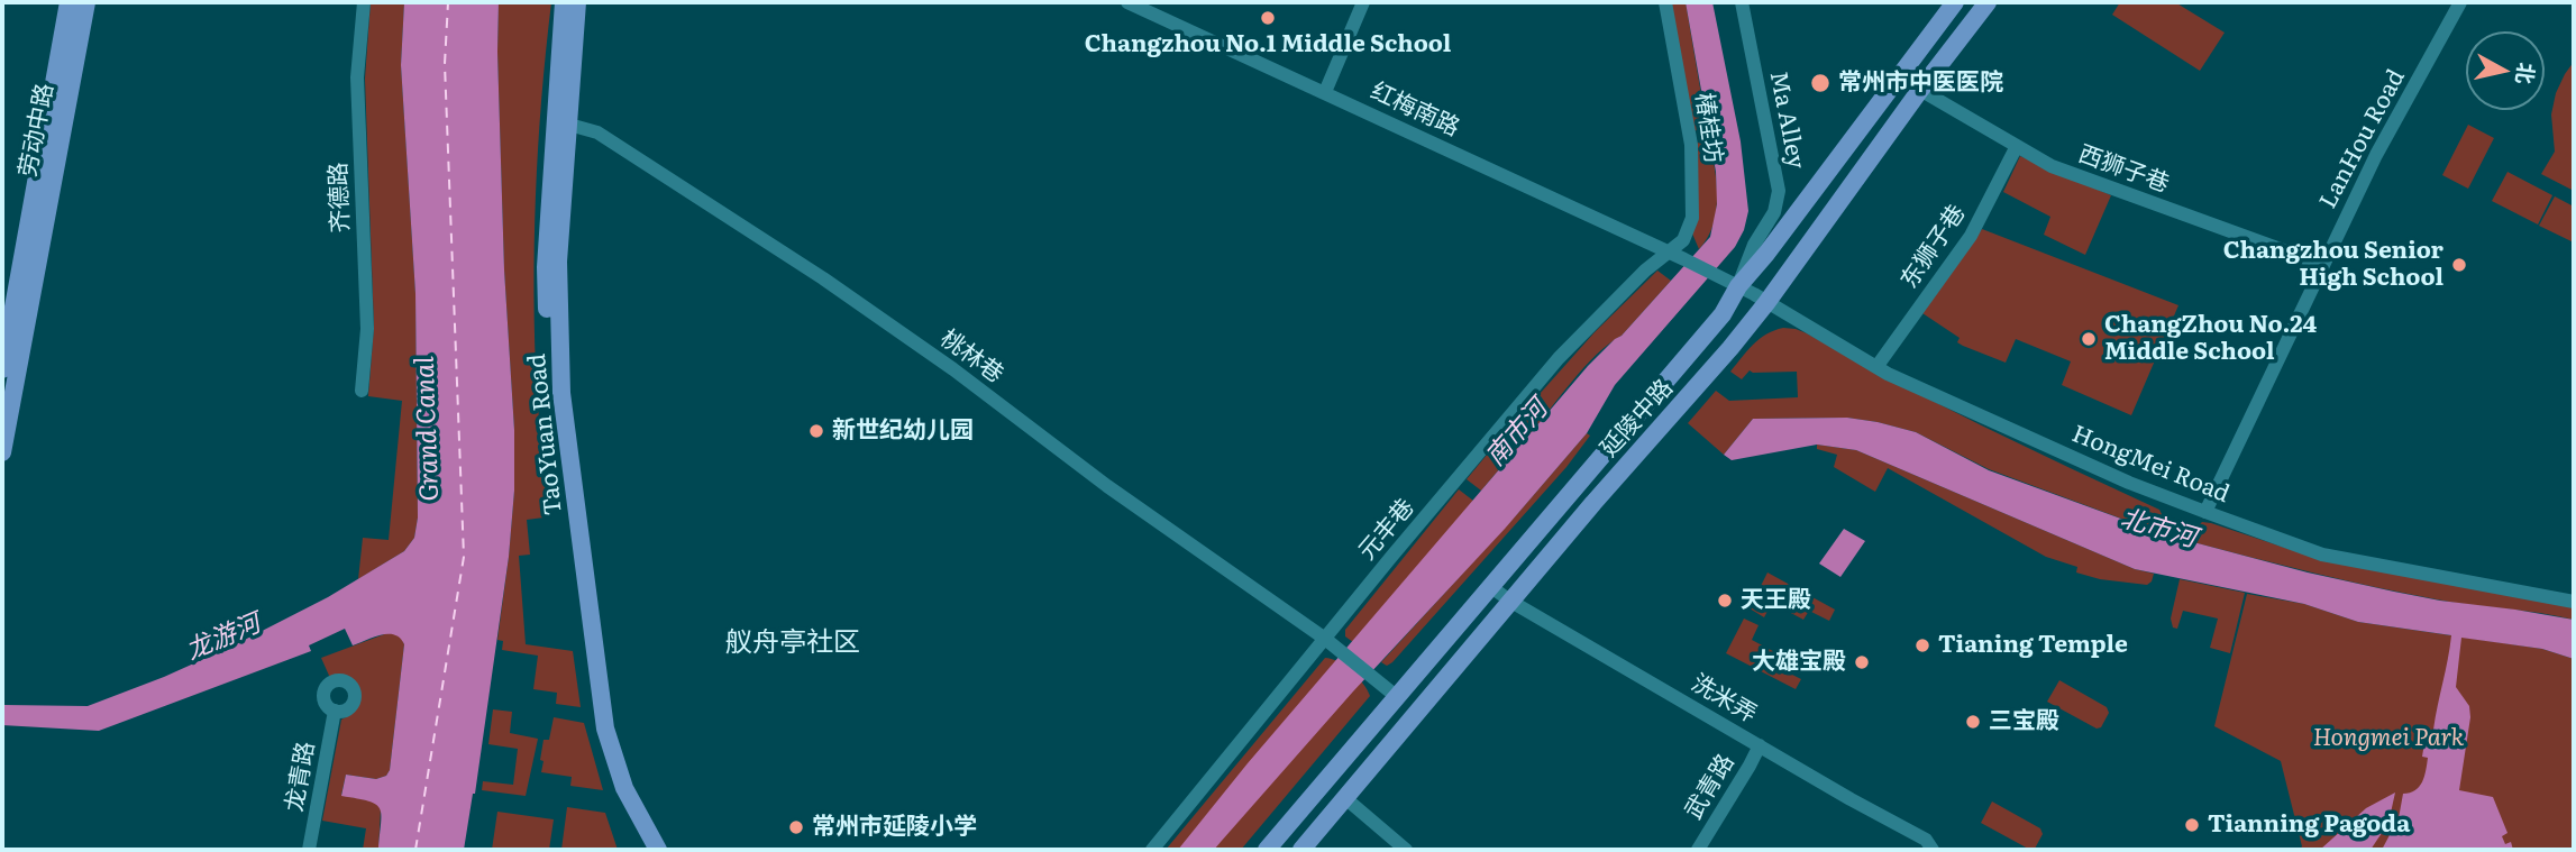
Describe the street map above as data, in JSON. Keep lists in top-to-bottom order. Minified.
{"streets":{"main road":["劳动中路","延陵中路","TaoYuan Road"],"street":["红梅南路","Ma Alley","椿桂坊","LanHou Road","西狮子巷","齐德路","东狮子巷","桃林巷","HongMei Road","元丰巷","洗米弄","龙青路","武青路"]},"crossings":[["红梅南路","Ma Alley"],["红梅南路","椿桂坊"],["红梅南路","延陵中路"],["红梅南路","HongMei Road"],["红梅南路","元丰巷"],["Ma Alley","延陵中路"],["Ma Alley","HongMei Road"],["椿桂坊","元丰巷"],["LanHou Road","西狮子巷"],["LanHou Road","HongMei Road"],["西狮子巷","东狮子巷"],["西狮子巷","延陵中路"],["东狮子巷","HongMei Road"],["桃林巷","延陵中路"],["桃林巷","TaoYuan Road"],["桃林巷","元丰巷"],["延陵中路","HongMei Road"],["延陵中路","洗米弄"],["洗米弄","武青路"]],"districts":["舣舟亭社区"],"water":["Grand Canal","南市河","北市河","龙游河"],"parks":["Hongmei Park"],"places":["Changzhou No.1 Middle School","常州市中医医院","Changzhou Senior High School","ChangZhou No.24 Middle School","新世纪幼儿园","天王殿","Tianing Temple","大雄宝殿","三宝殿","Tianning Pagoda","常州市延陵小学"],"north":"right"}
